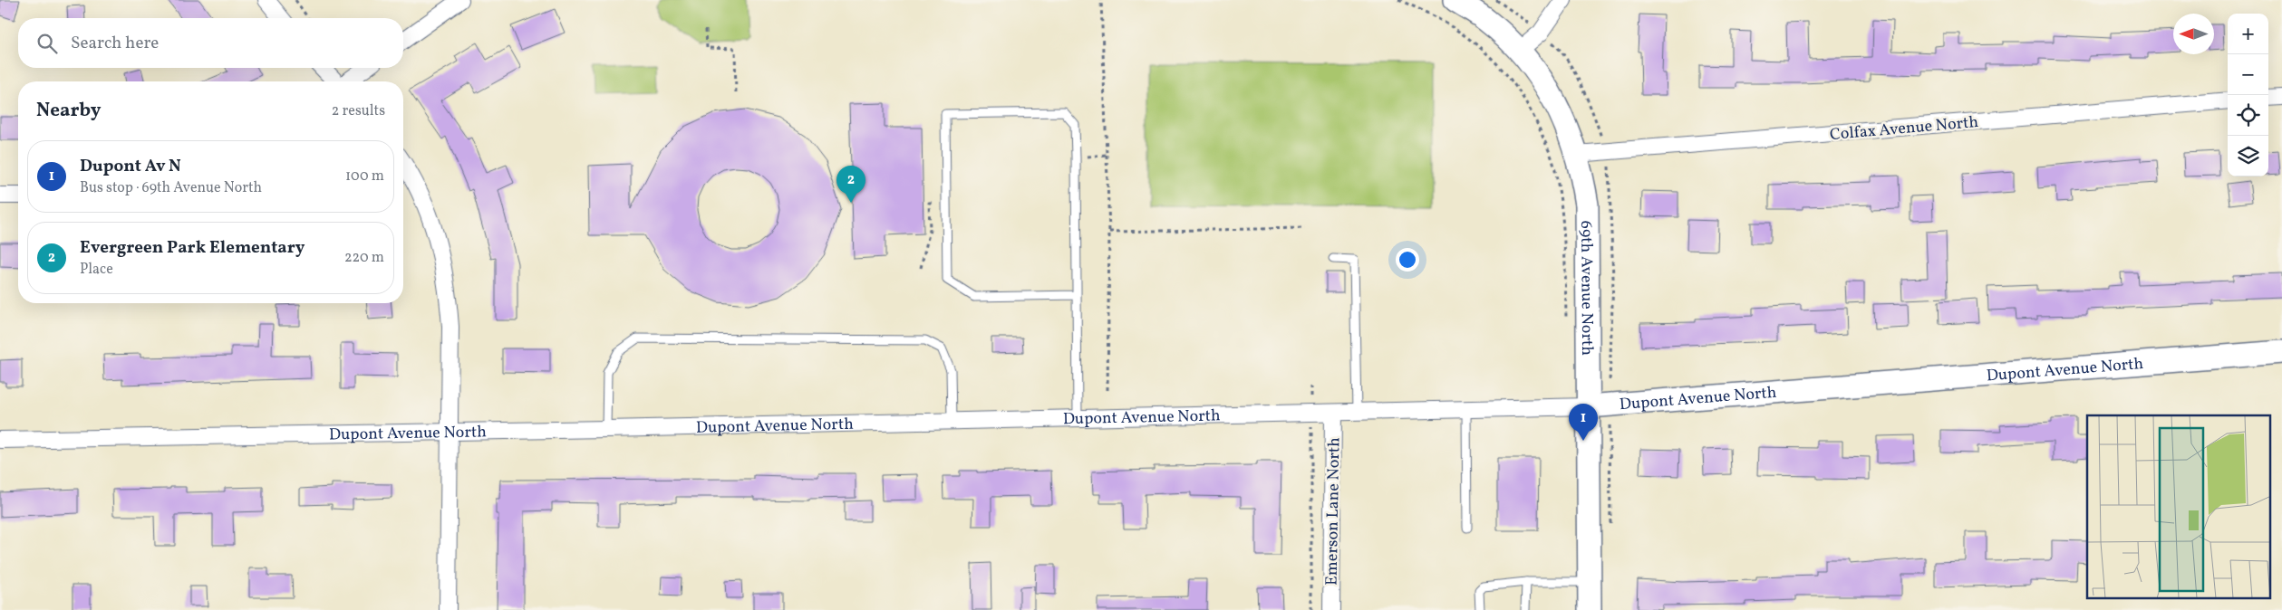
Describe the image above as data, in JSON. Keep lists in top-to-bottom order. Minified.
{"streets":{"street":["Colfax Avenue North","69th Avenue North","Dupont Avenue North","Emerson Lane North"]},"crossings":[["Colfax Avenue North","69th Avenue North"],["69th Avenue North","Dupont Avenue North"],["Dupont Avenue North","Emerson Lane North"]],"north":"left","page":{"map_buttons":["+","−"],"search":"Search here","heading":["Nearby","2 results"],"list":[{"mark":"1","name":"Dupont Av N","note":"Bus stop · 69th Avenue North","value":"100 m"},{"mark":"2","name":"Evergreen Park Elementary","note":"Place","value":"220 m"}],"pins":["2","1"]}}
